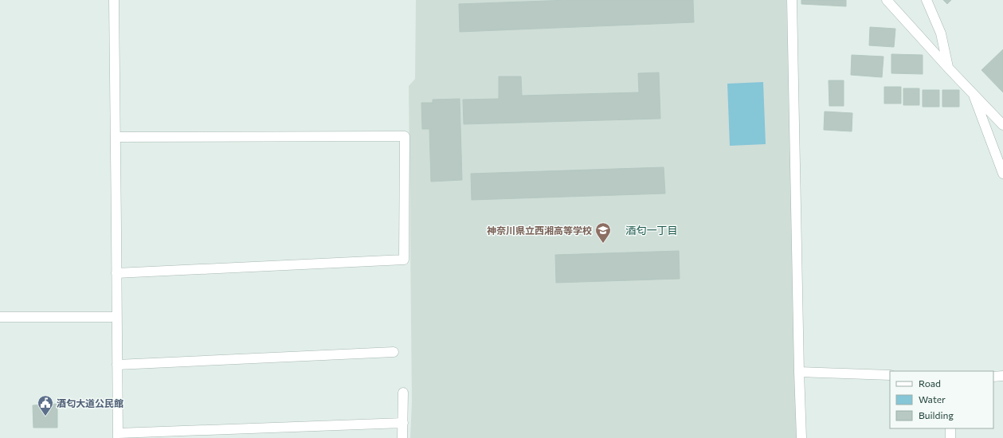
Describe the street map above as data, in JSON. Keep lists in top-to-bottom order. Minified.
{"districts":["酒匂一丁目"],"places":{"school or university":["神奈川県立西湘高等学校"],"public building":["酒匂大道公民館"]},"legend":["Road","Water","Building"]}
